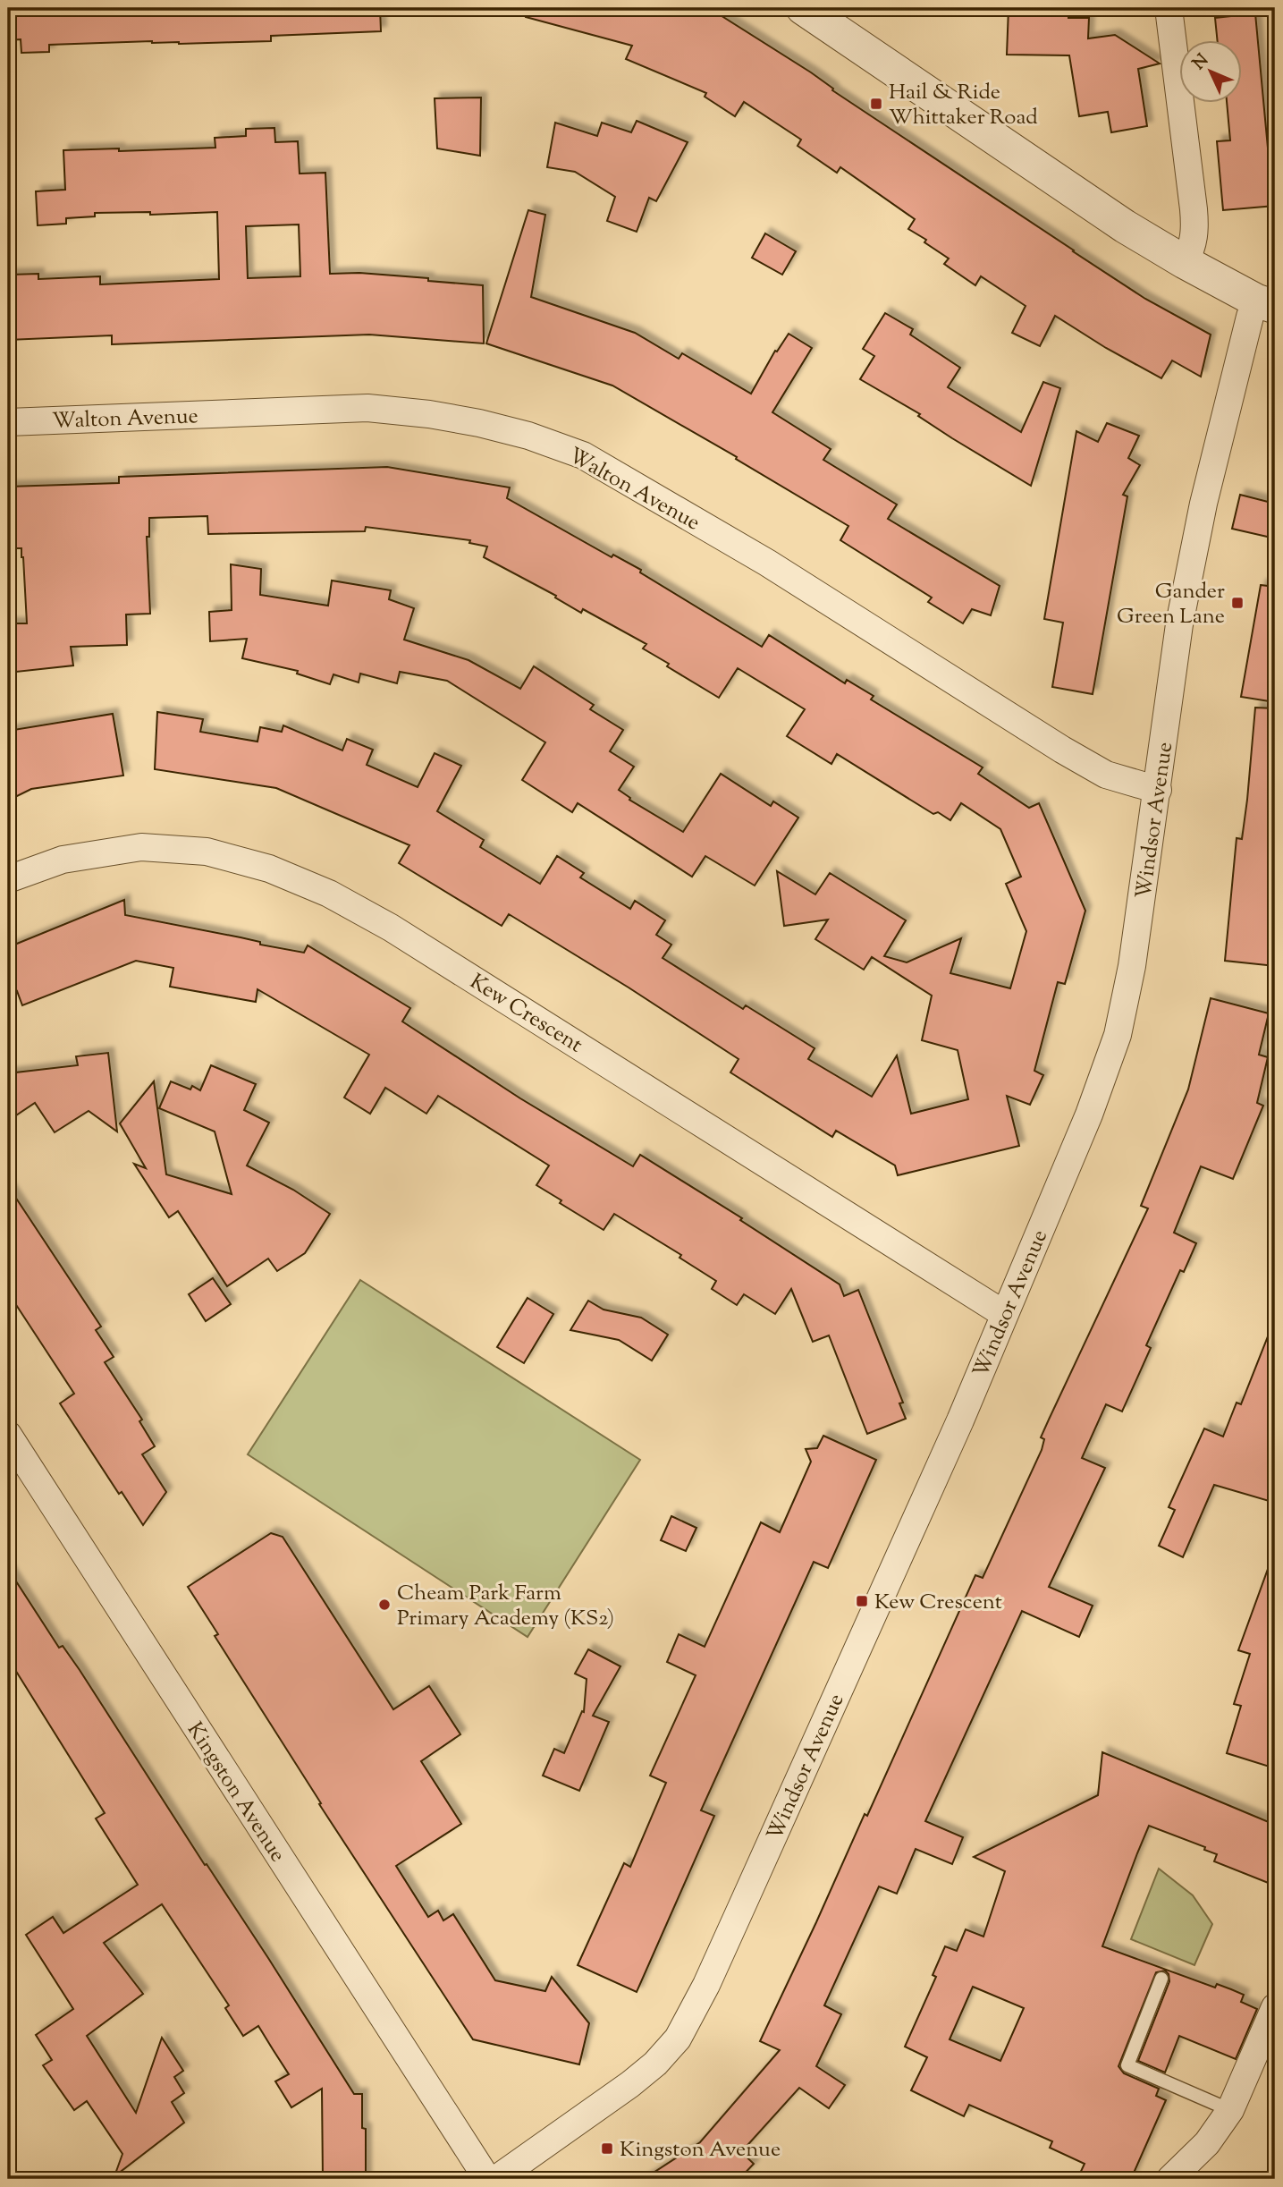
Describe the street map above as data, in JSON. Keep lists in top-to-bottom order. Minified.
{"streets":{"street":["Walton Avenue","Windsor Avenue","Kew Crescent","Kingston Avenue"]},"crossings":[["Walton Avenue","Windsor Avenue"],["Windsor Avenue","Kew Crescent"],["Windsor Avenue","Kingston Avenue"]],"places":{"transit":["Hail & Ride Whittaker Road","Gander Green Lane","Kew Crescent","Kingston Avenue"],"other":["Cheam Park Farm Primary Academy (KS2)"]},"north":"top left"}
